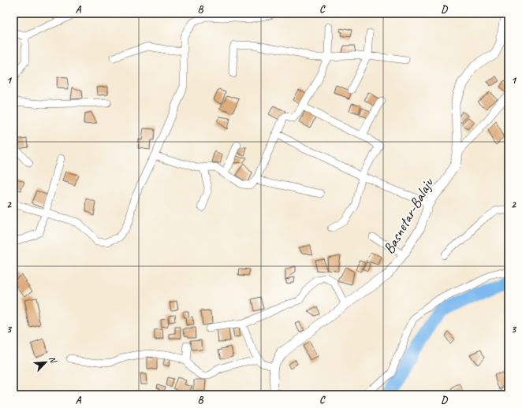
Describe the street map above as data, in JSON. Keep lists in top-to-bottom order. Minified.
{"streets":{"street":["Basnetar-Balaju"]},"north":"top right","grid":{"columns":["A","B","C","D"],"rows":["1","2","3"]}}
